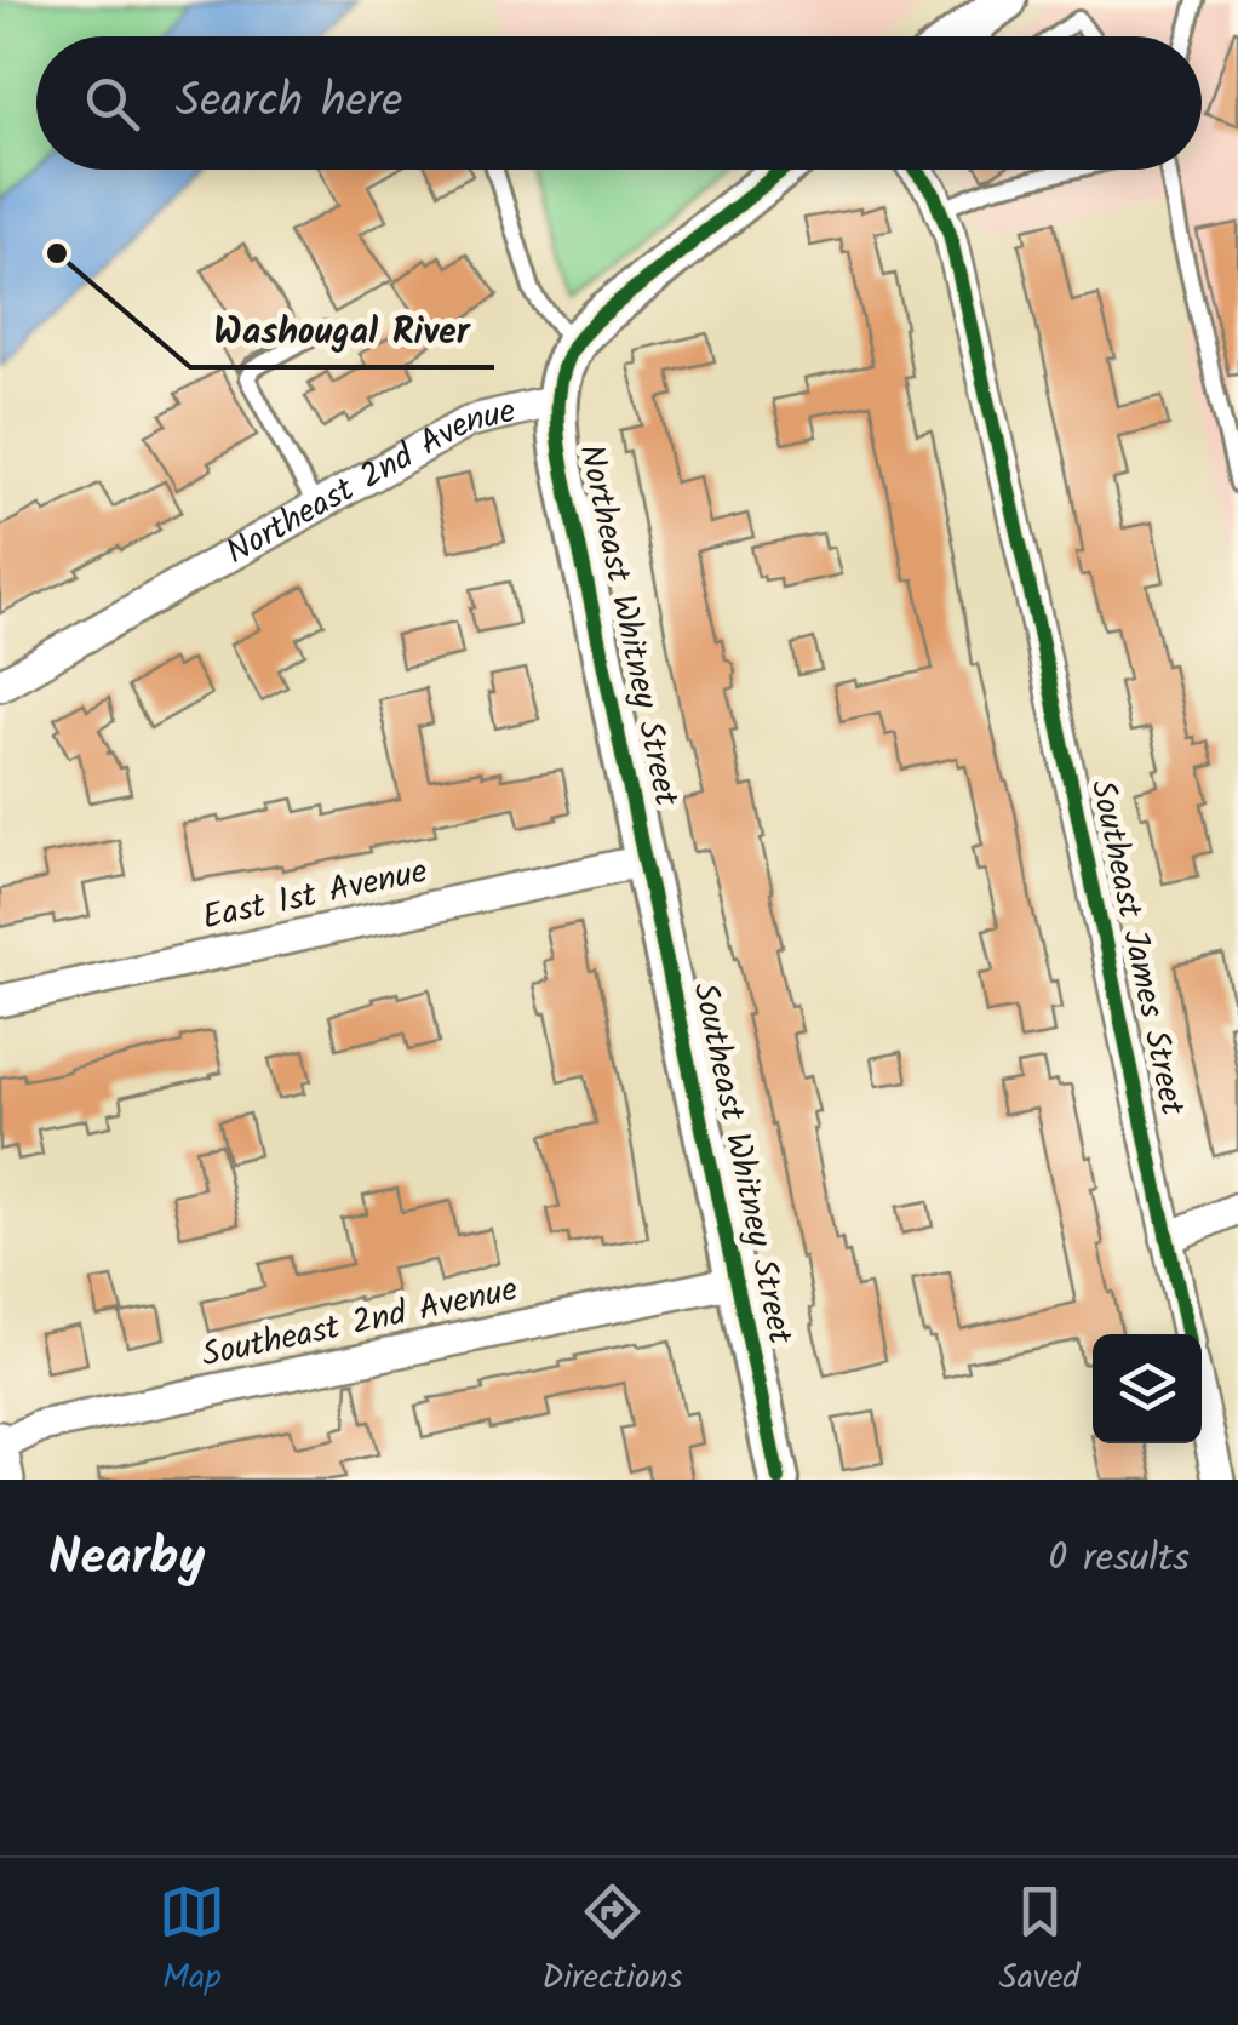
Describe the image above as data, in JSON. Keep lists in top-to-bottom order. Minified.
{"streets":{"street":["Northeast 2nd Avenue","Northeast Whitney Street","East 1st Avenue","Southeast James Street","Southeast Whitney Street","Southeast 2nd Avenue"]},"crossings":[["Northeast 2nd Avenue","Northeast Whitney Street"],["Northeast Whitney Street","East 1st Avenue"],["Northeast Whitney Street","Southeast Whitney Street"],["East 1st Avenue","Southeast Whitney Street"],["Southeast Whitney Street","Southeast 2nd Avenue"]],"places":["Washougal River"],"page":{"search":"Search here","heading":["Nearby","0 results"],"nav":["Map","Directions","Saved"]}}
